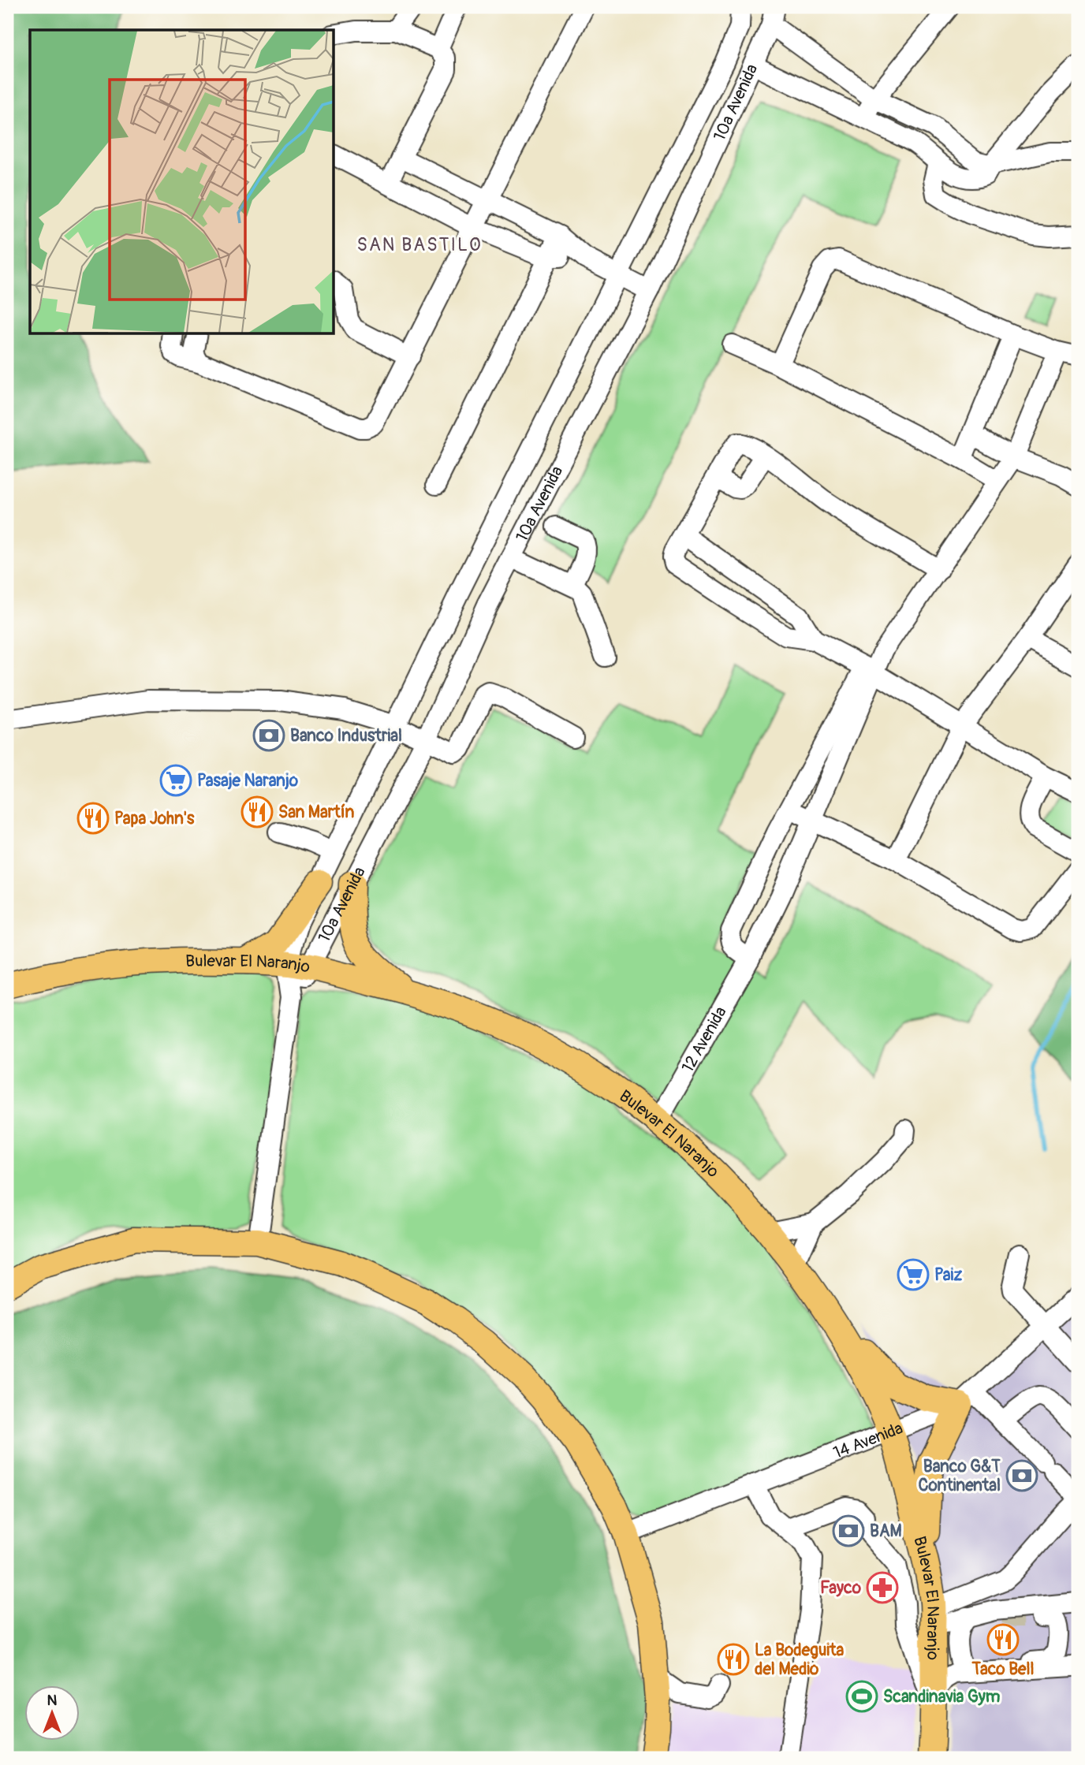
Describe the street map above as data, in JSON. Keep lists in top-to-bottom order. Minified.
{"streets":{"main road":["Bulevar El Naranjo"],"street":["10a Avenida","12 Avenida","14 Avenida"]},"crossings":[["10a Avenida","Bulevar El Naranjo"],["Bulevar El Naranjo","12 Avenida"],["Bulevar El Naranjo","14 Avenida"]],"districts":["SAN BASTILO"],"places":{"bank":["Banco Industrial","Banco G&T Continental","BAM"],"supermarket":["Pasaje Naranjo","Paiz"],"restaurant":["San Martín","Papa John's","Taco Bell","La Bodeguita del Medio"],"pharmacy":["Fayco"],"sports":["Scandinavia Gym"]},"north":"top"}
